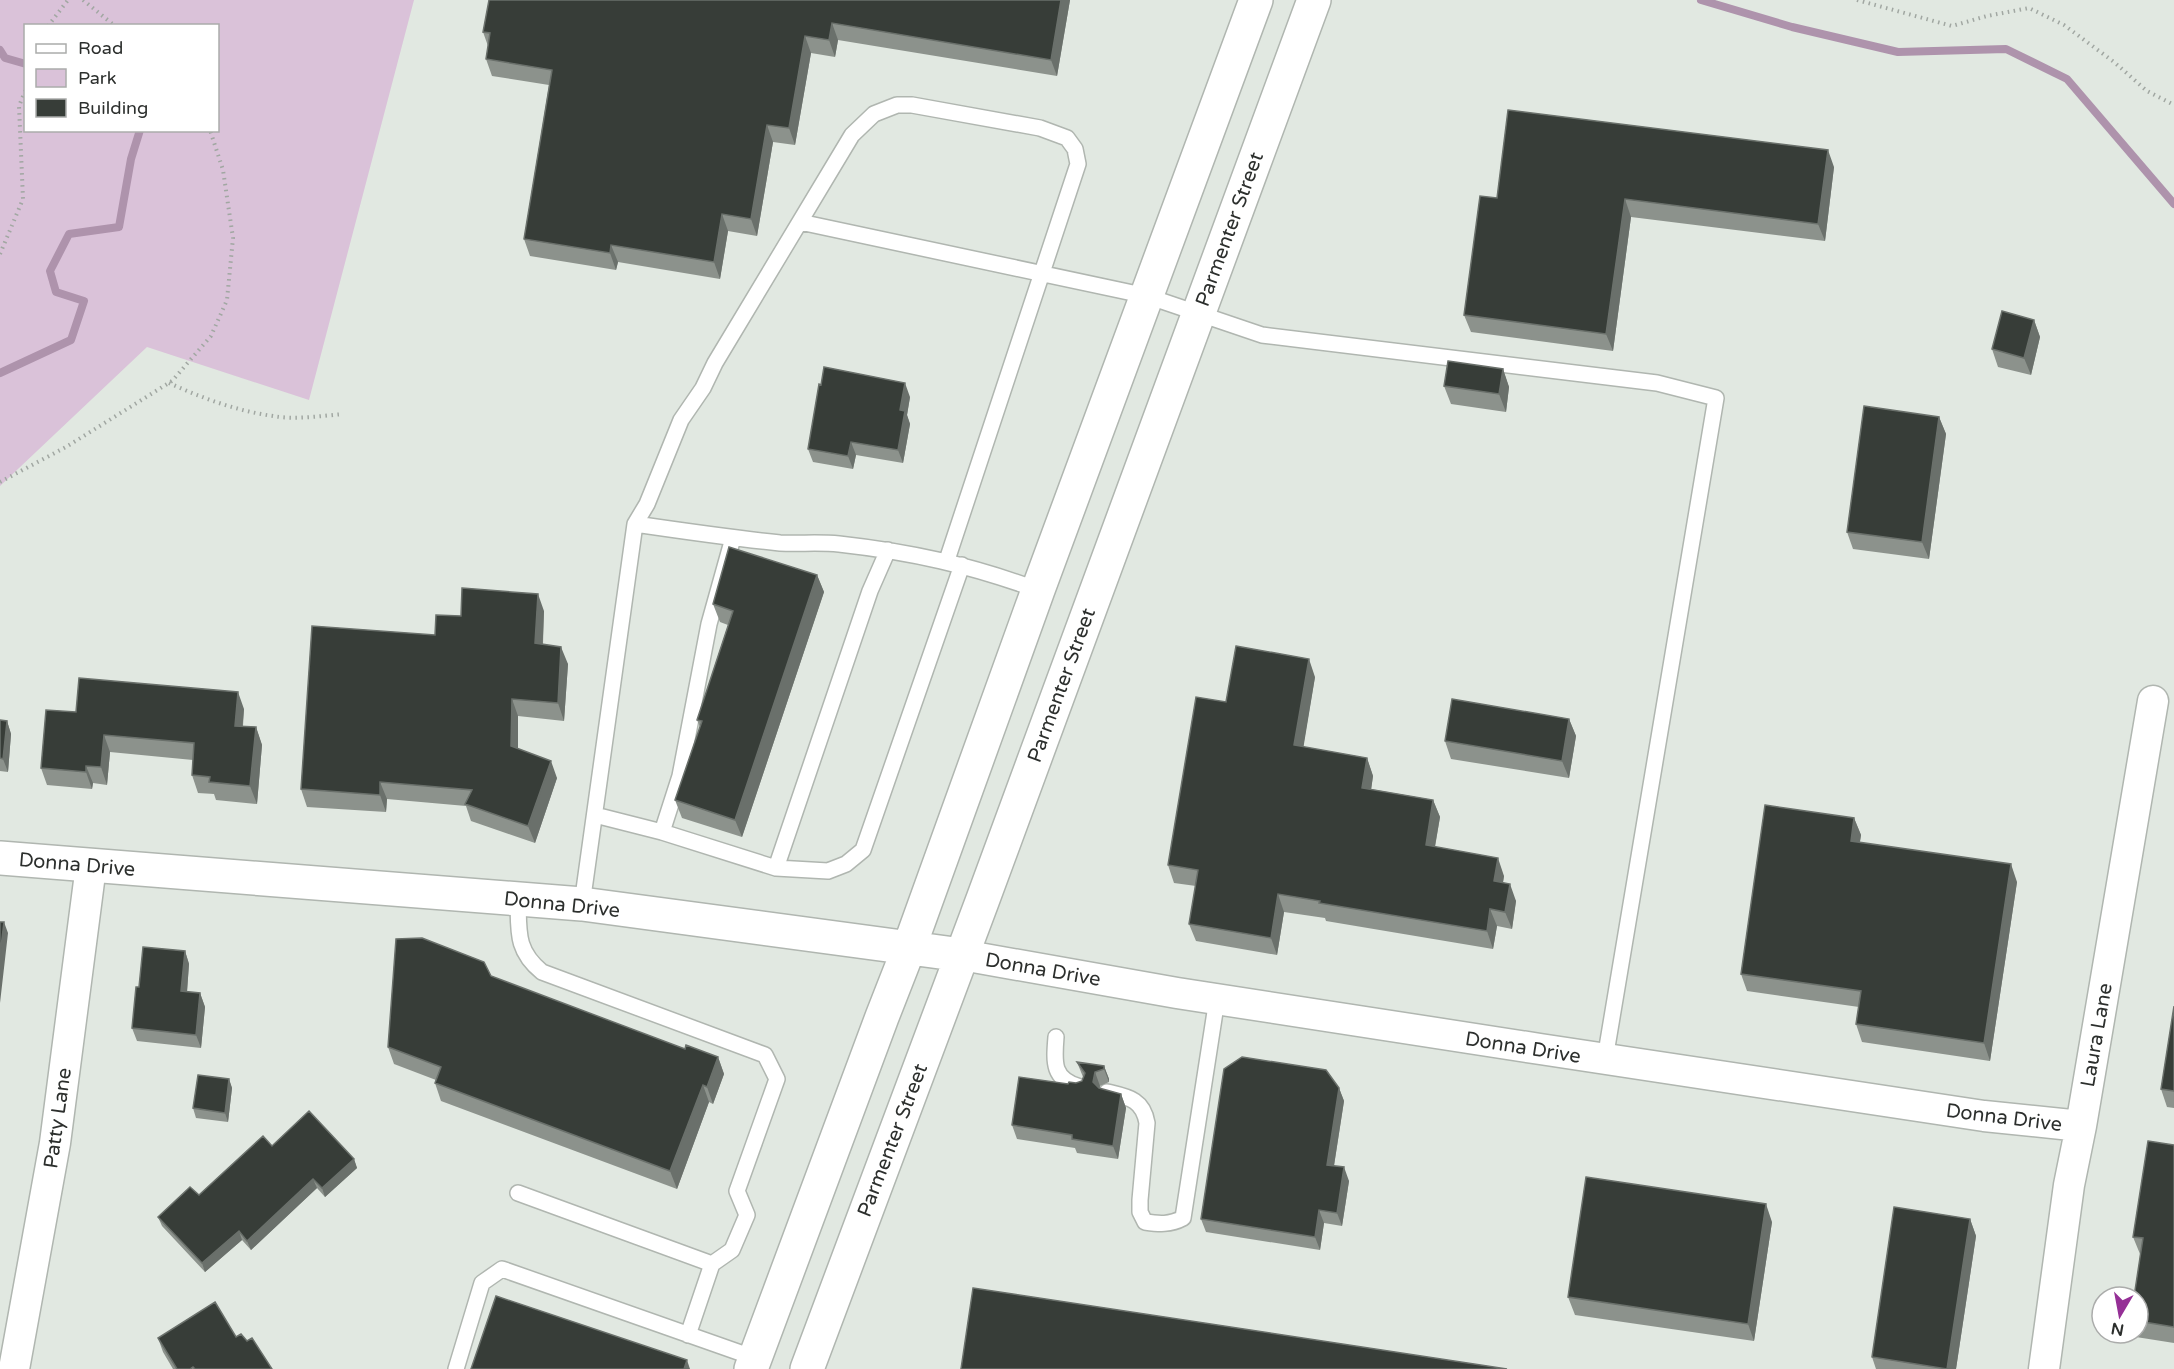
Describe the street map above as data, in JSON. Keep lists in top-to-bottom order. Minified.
{"streets":{"street":["Parmenter Street","Donna Drive","Laura Lane","Patty Lane"]},"crossings":[["Parmenter Street","Donna Drive"],["Donna Drive","Laura Lane"],["Donna Drive","Patty Lane"]],"legend":["Road","Park","Building"],"north":"bottom"}
